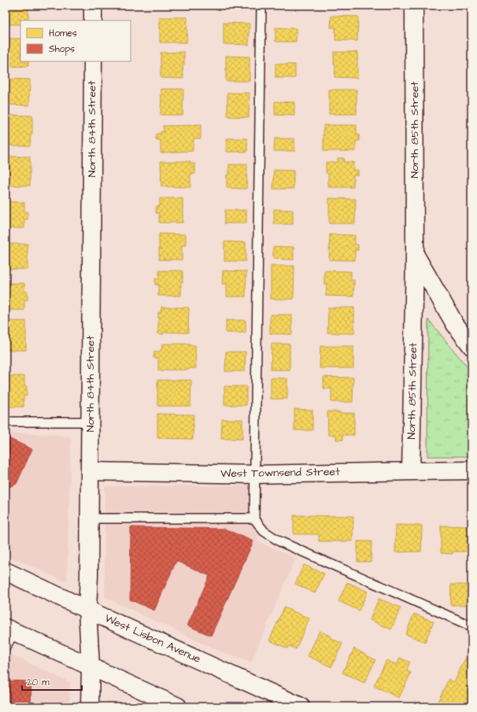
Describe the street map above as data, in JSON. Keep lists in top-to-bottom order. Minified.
{"streets":{"street":["North 84th Street","North 85th Street","West Townsend Street","West Lisbon Avenue"]},"crossings":[["North 84th Street","West Townsend Street"],["North 84th Street","West Lisbon Avenue"],["North 85th Street","West Townsend Street"]],"legend":["Homes","Shops"],"scale_bar":"20 m"}
